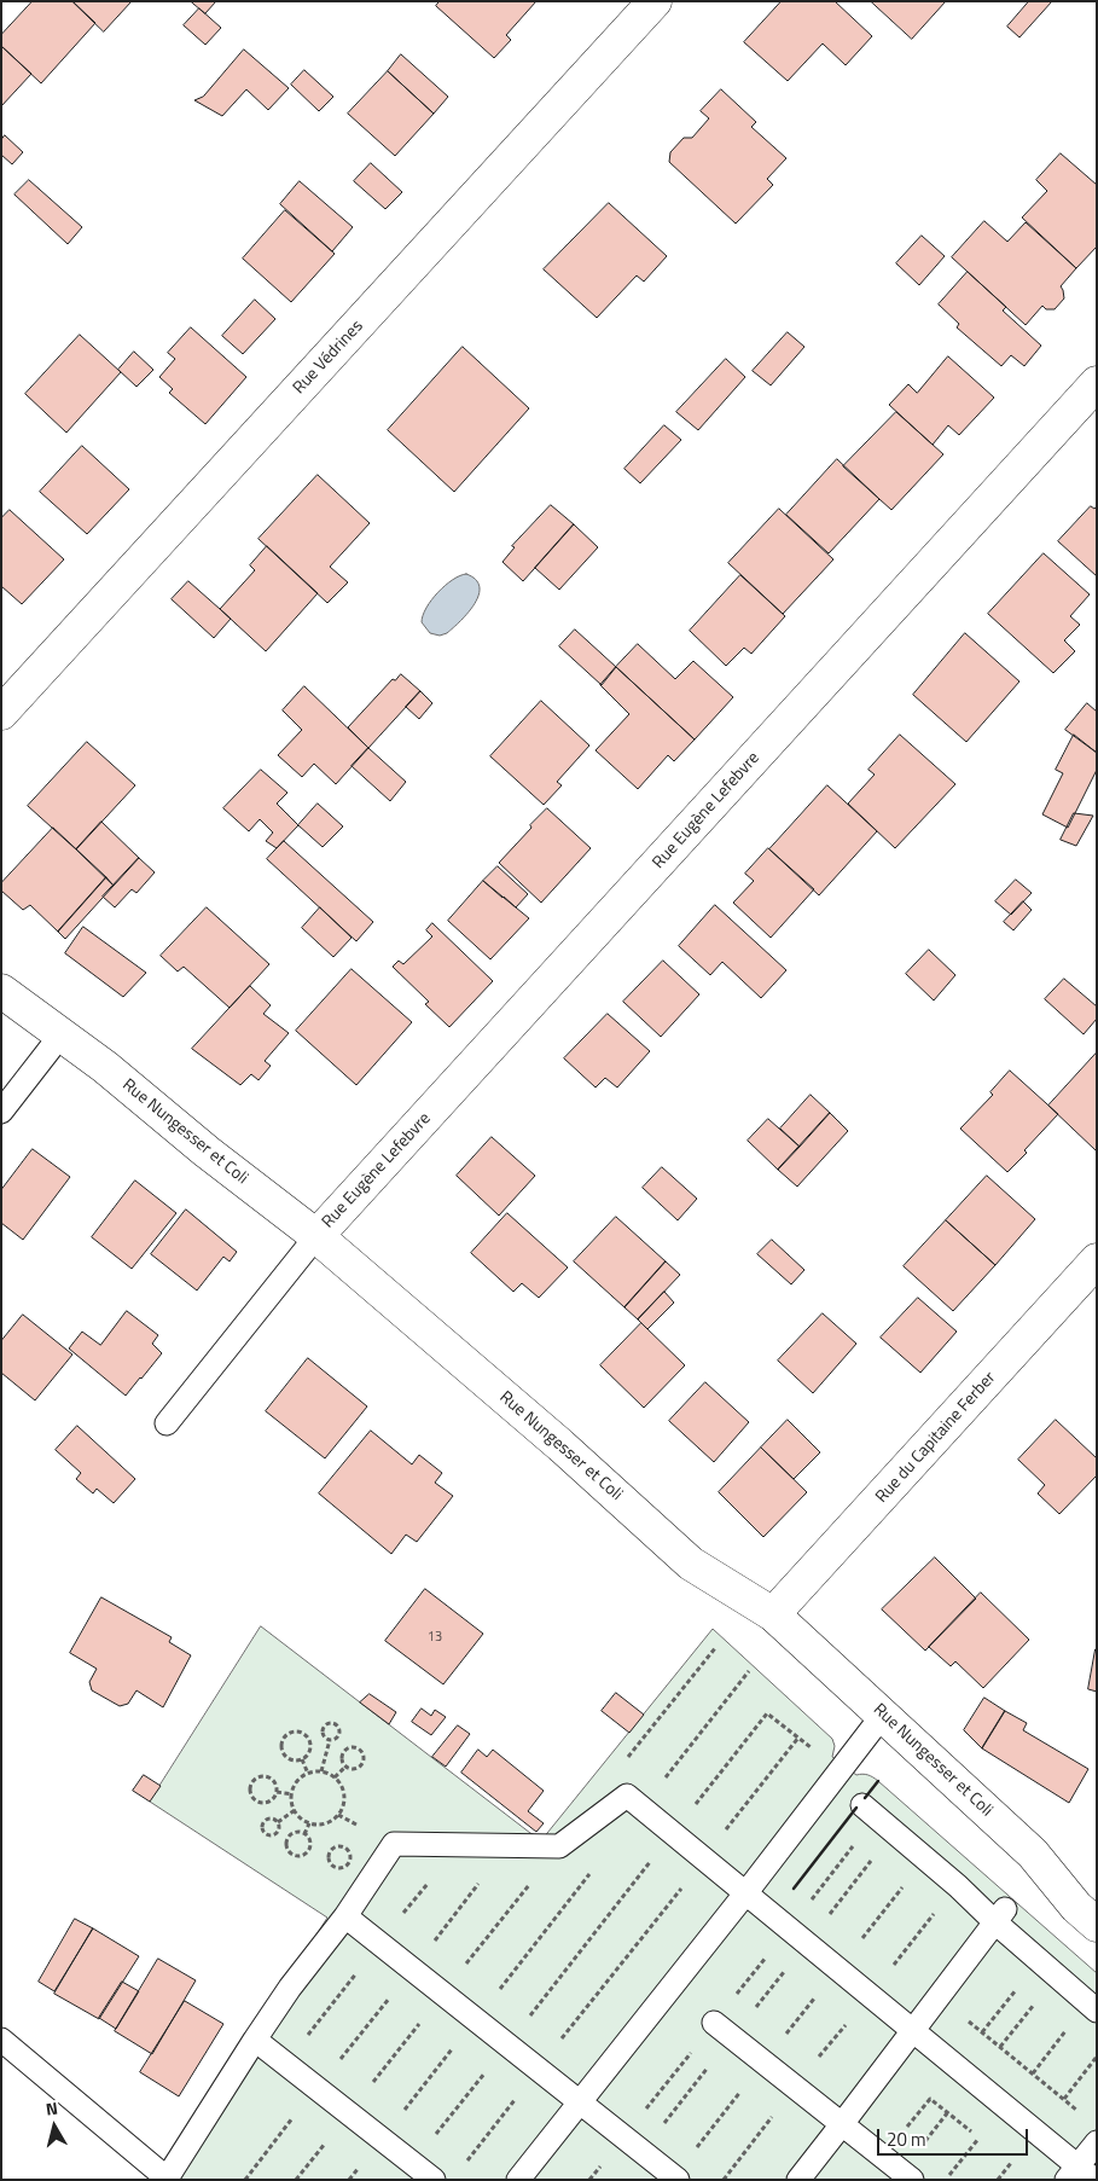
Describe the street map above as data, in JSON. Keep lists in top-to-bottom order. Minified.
{"streets":{"street":["Rue Védrines","Rue Eugène Lefebvre","Rue Nungesser et Coli","Rue du Capitaine Ferber"]},"crossings":[["Rue Eugène Lefebvre","Rue Nungesser et Coli"],["Rue Nungesser et Coli","Rue du Capitaine Ferber"]],"house_numbers":["13"],"scale_bar":"20 m","north":"top"}
